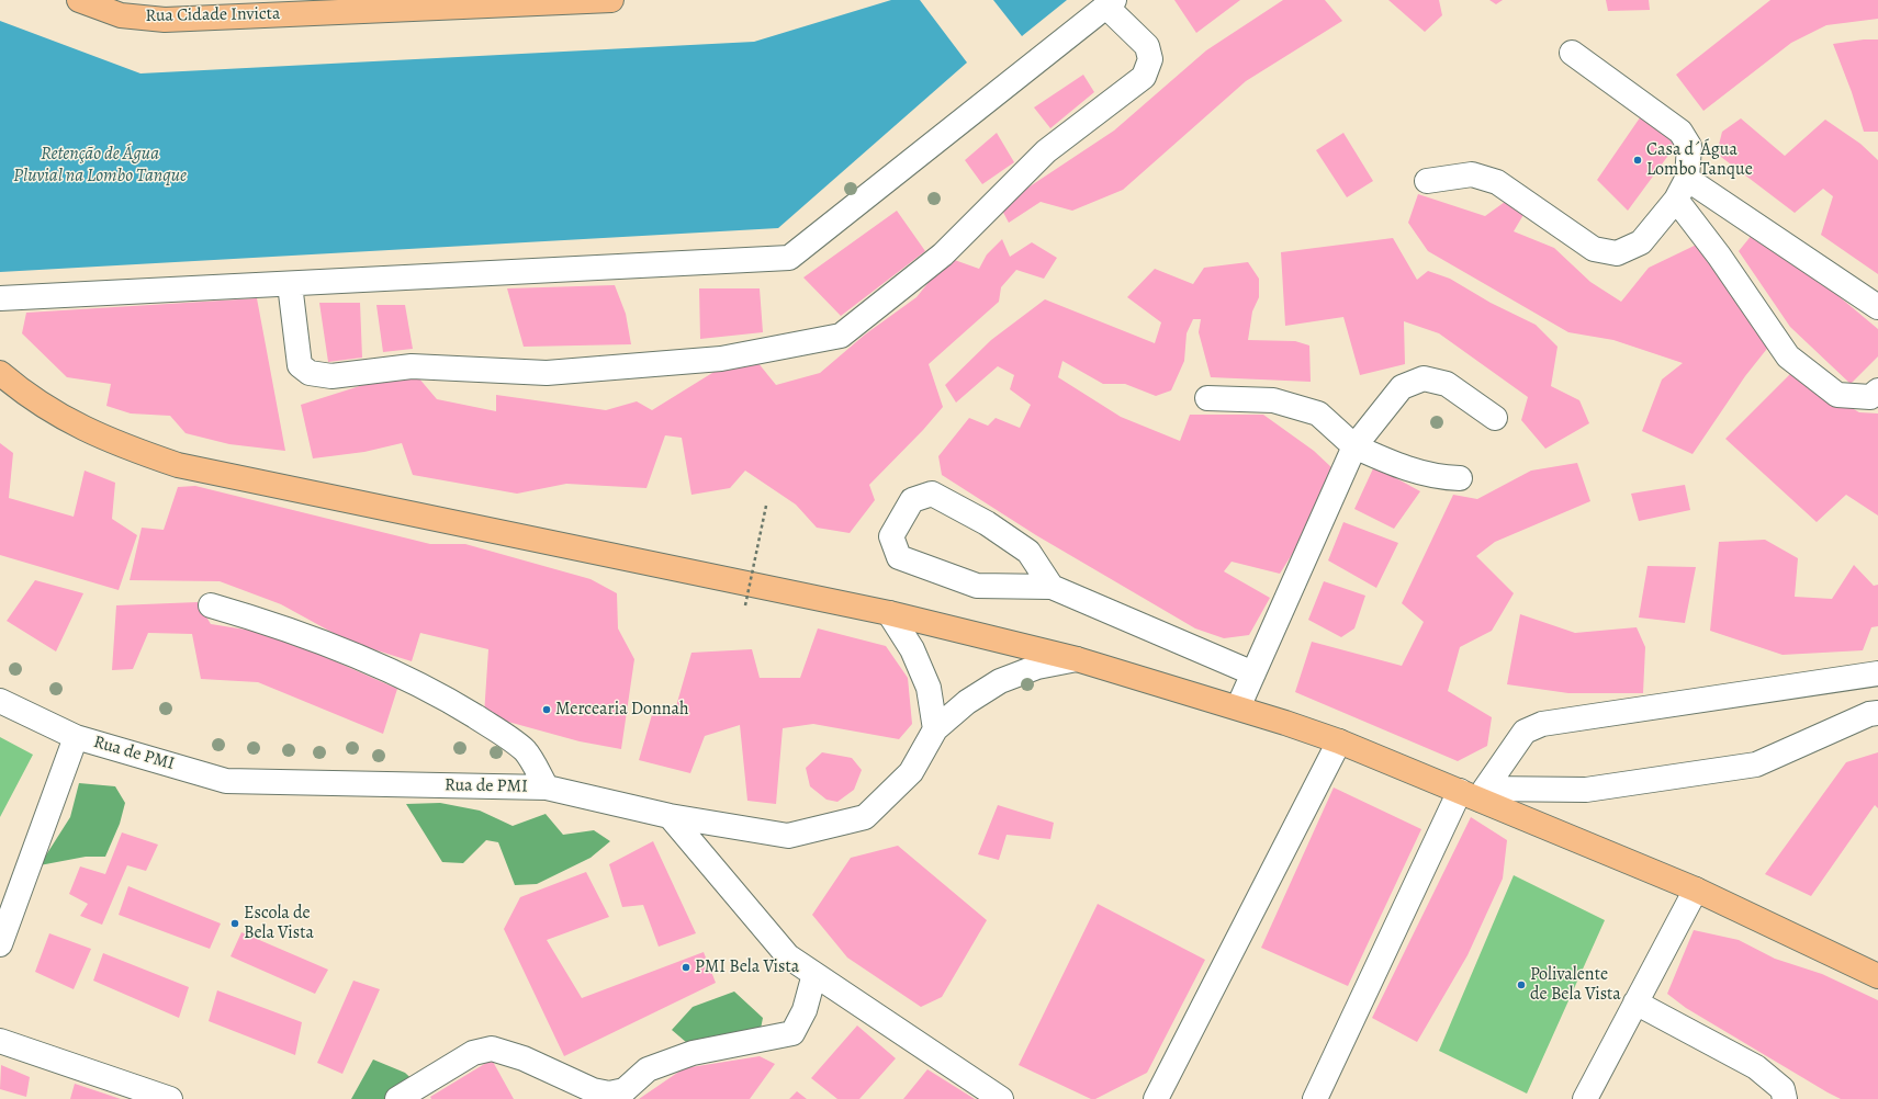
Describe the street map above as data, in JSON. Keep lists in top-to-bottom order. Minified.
{"streets":{"main road":["Rua Cidade Invicta"],"street":["Rua de PMI"]},"water":["Retenção de Água Pluvial na Lombo Tanque"],"places":["Casa d´Água Lombo Tanque","Mercearia Donnah","Escola de Bela Vista","PMI Bela Vista","Polivalente de Bela Vista"]}
